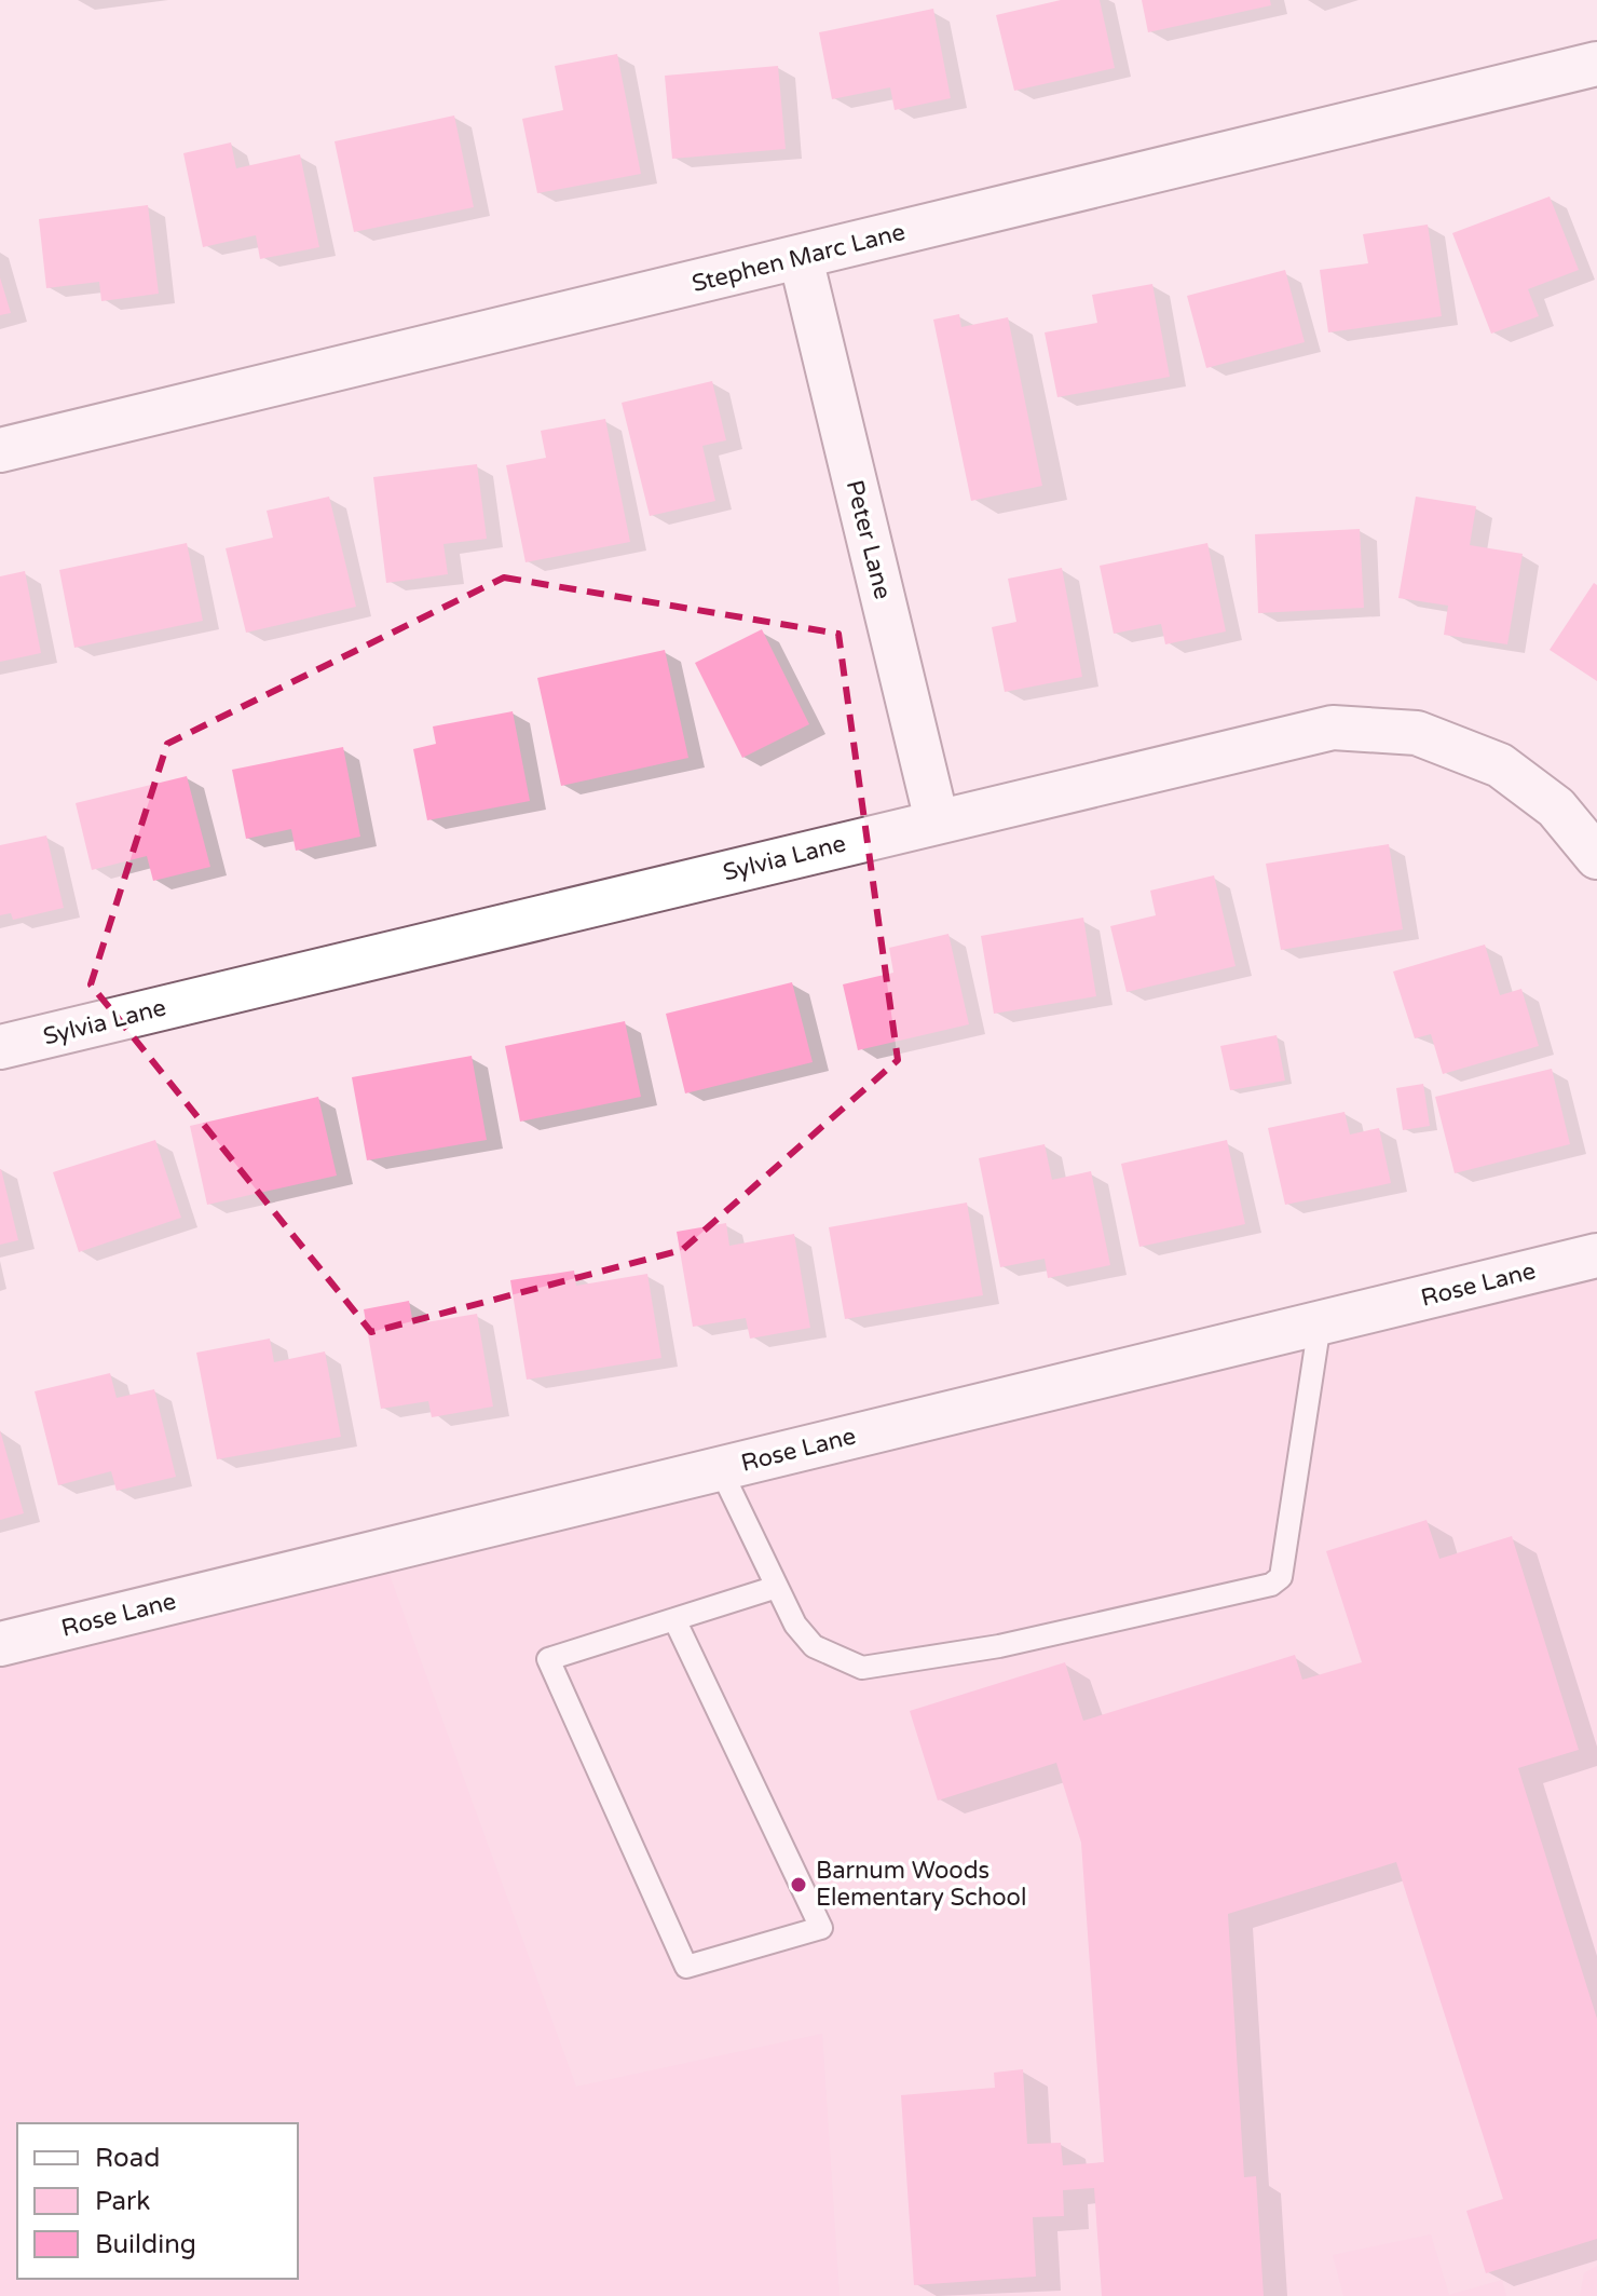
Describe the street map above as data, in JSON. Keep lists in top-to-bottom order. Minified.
{"streets":{"street":["Stephen Marc Lane","Peter Lane","Sylvia Lane","Rose Lane"]},"crossings":[["Stephen Marc Lane","Peter Lane"],["Peter Lane","Sylvia Lane"]],"places":["Barnum Woods Elementary School"],"legend":["Road","Park","Building"]}
